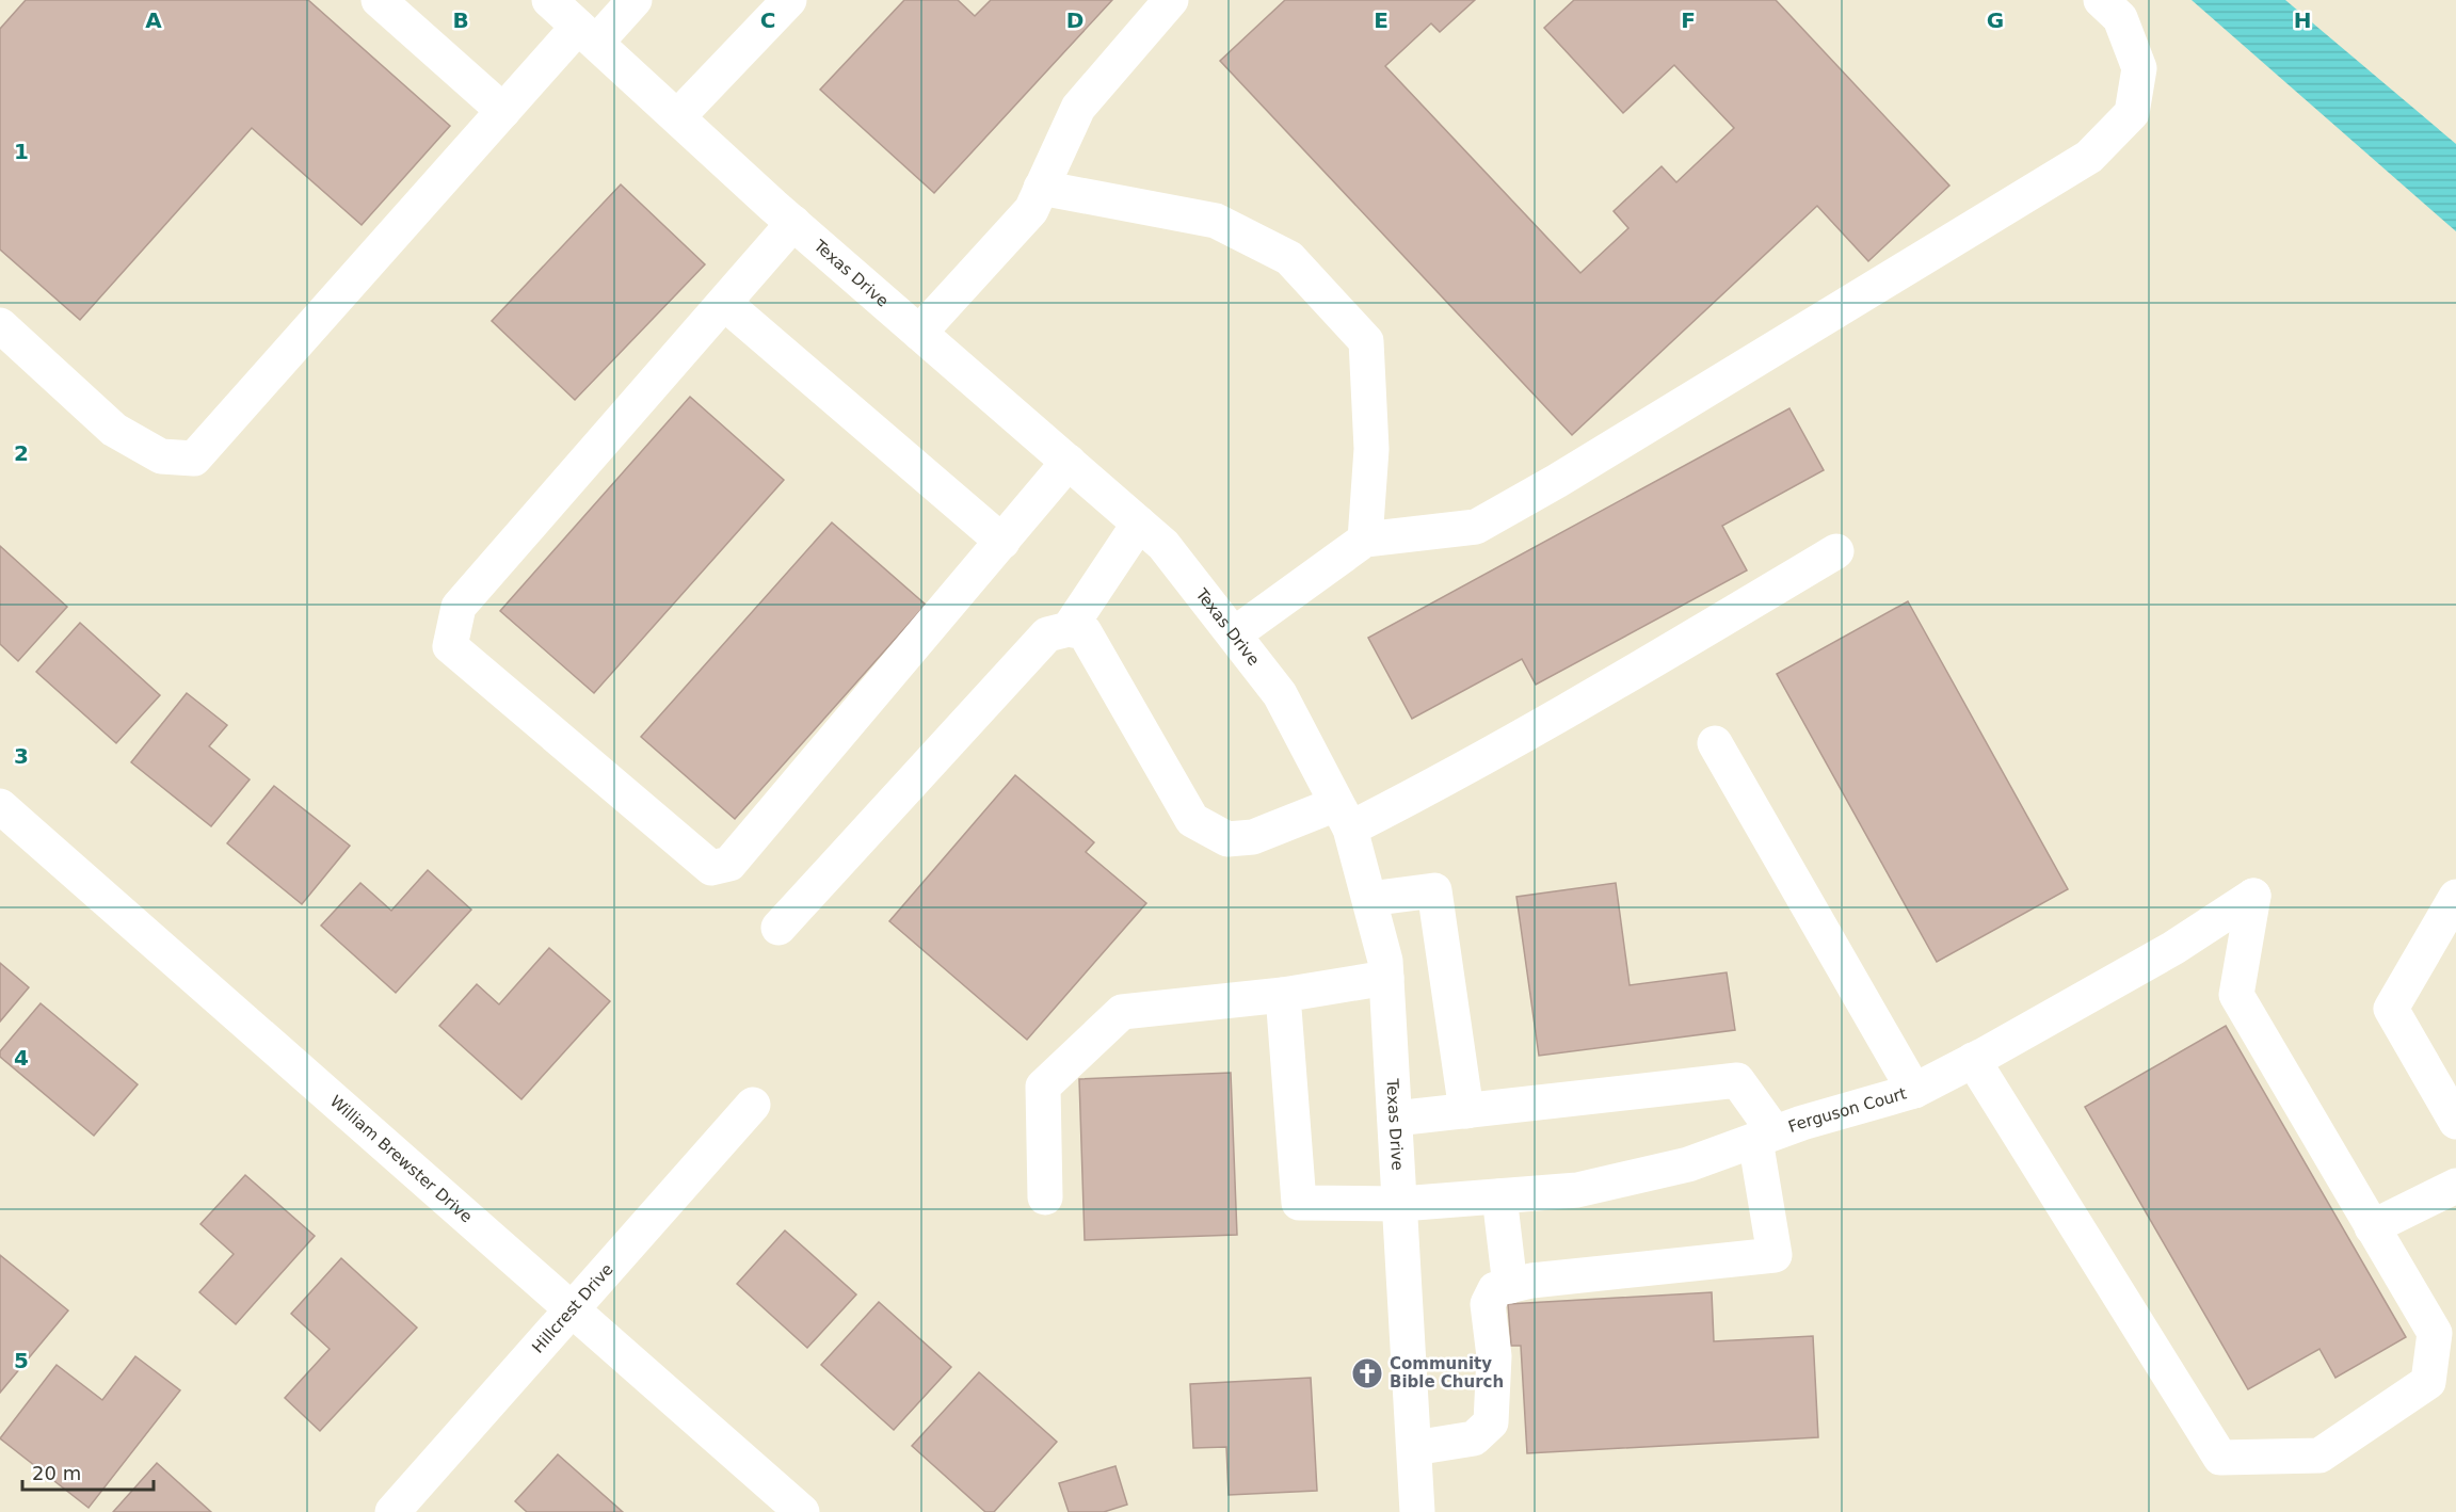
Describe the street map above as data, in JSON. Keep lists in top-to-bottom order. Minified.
{"streets":{"street":["Texas Drive","Ferguson Court","William Brewster Drive","Hillcrest Drive"]},"crossings":[["Texas Drive","Ferguson Court"],["William Brewster Drive","Hillcrest Drive"]],"places":{"church":["Community Bible Church"]},"scale_bar":"20 m","grid":{"columns":["A","B","C","D","E","F","G","H"],"rows":["1","2","3","4","5"]}}
